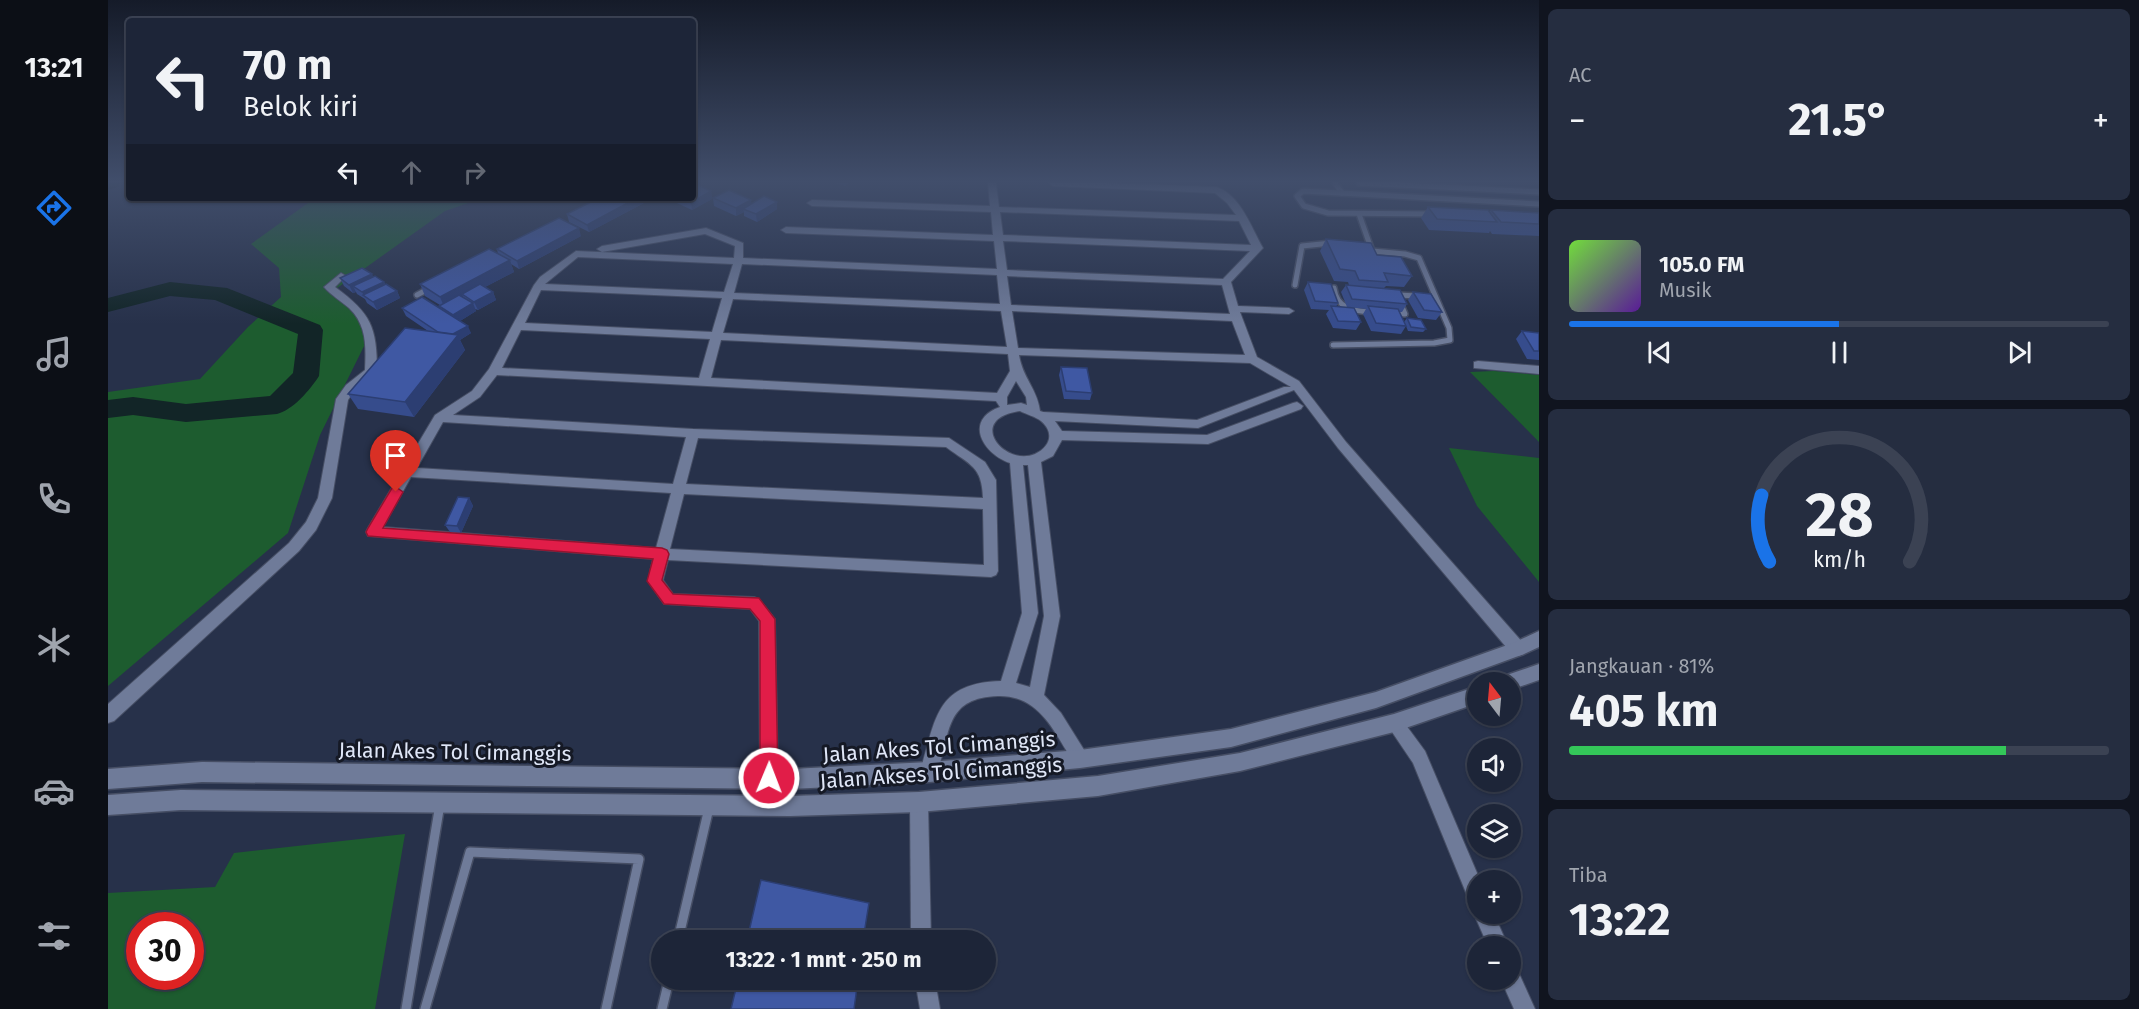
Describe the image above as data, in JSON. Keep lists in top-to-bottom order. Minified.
{"streets":{"main road":["Jalan Akes Tol Cimanggis","Jalan Akses Tol Cimanggis"]},"north":"top","page":{"tabs":"13:21","tile":["AC",["Jangkauan · 81%","405 km"],["Tiba","13:22"]],"turn":["70 m","Belok kiri"],"heat":["−","21.5°","+"],"song":["105.0 FM","Musik"],"map_buttons":["+","−"],"limit":"30","trip":"13:22 · 1 mnt · 250 m","gauge":["28","km/h"]}}
